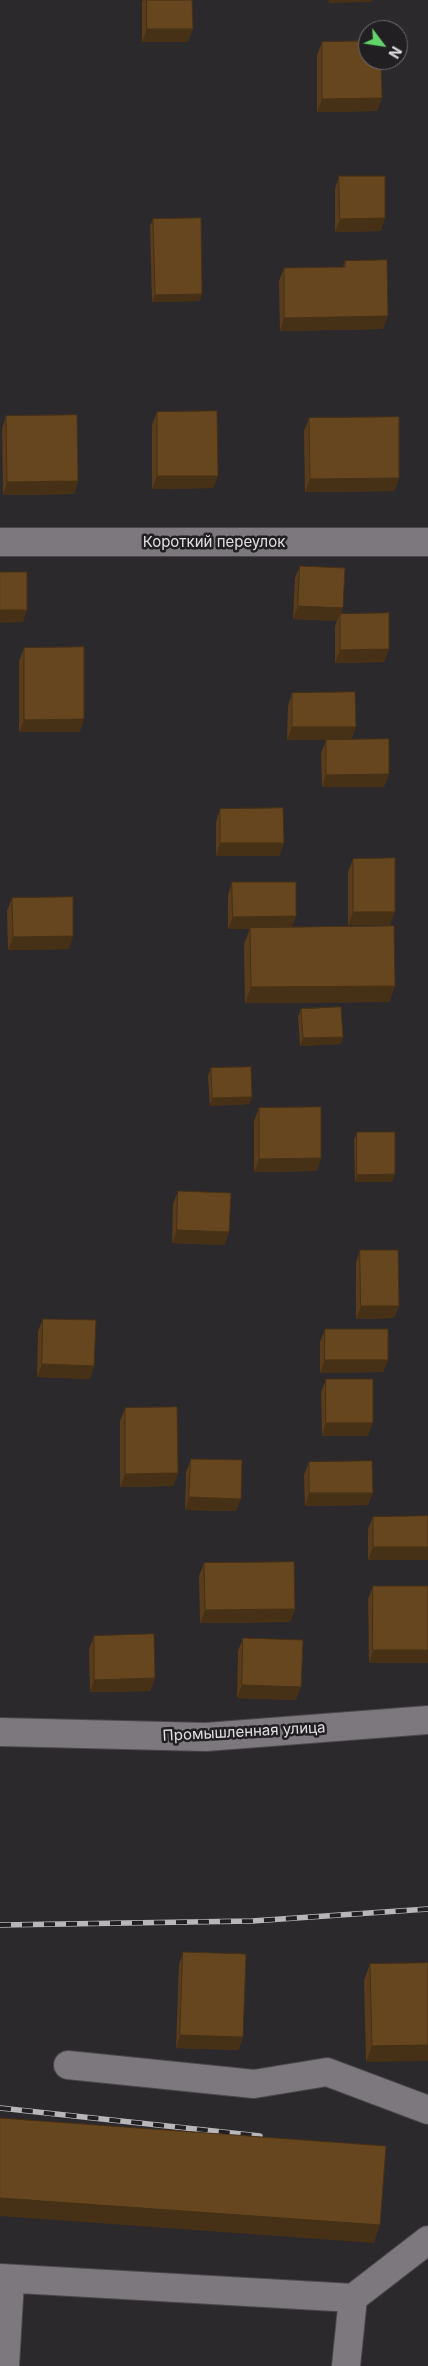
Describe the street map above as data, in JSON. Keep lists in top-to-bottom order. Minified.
{"streets":{"street":["Короткий переулок","Промышленная улица"]},"north":"bottom right"}
